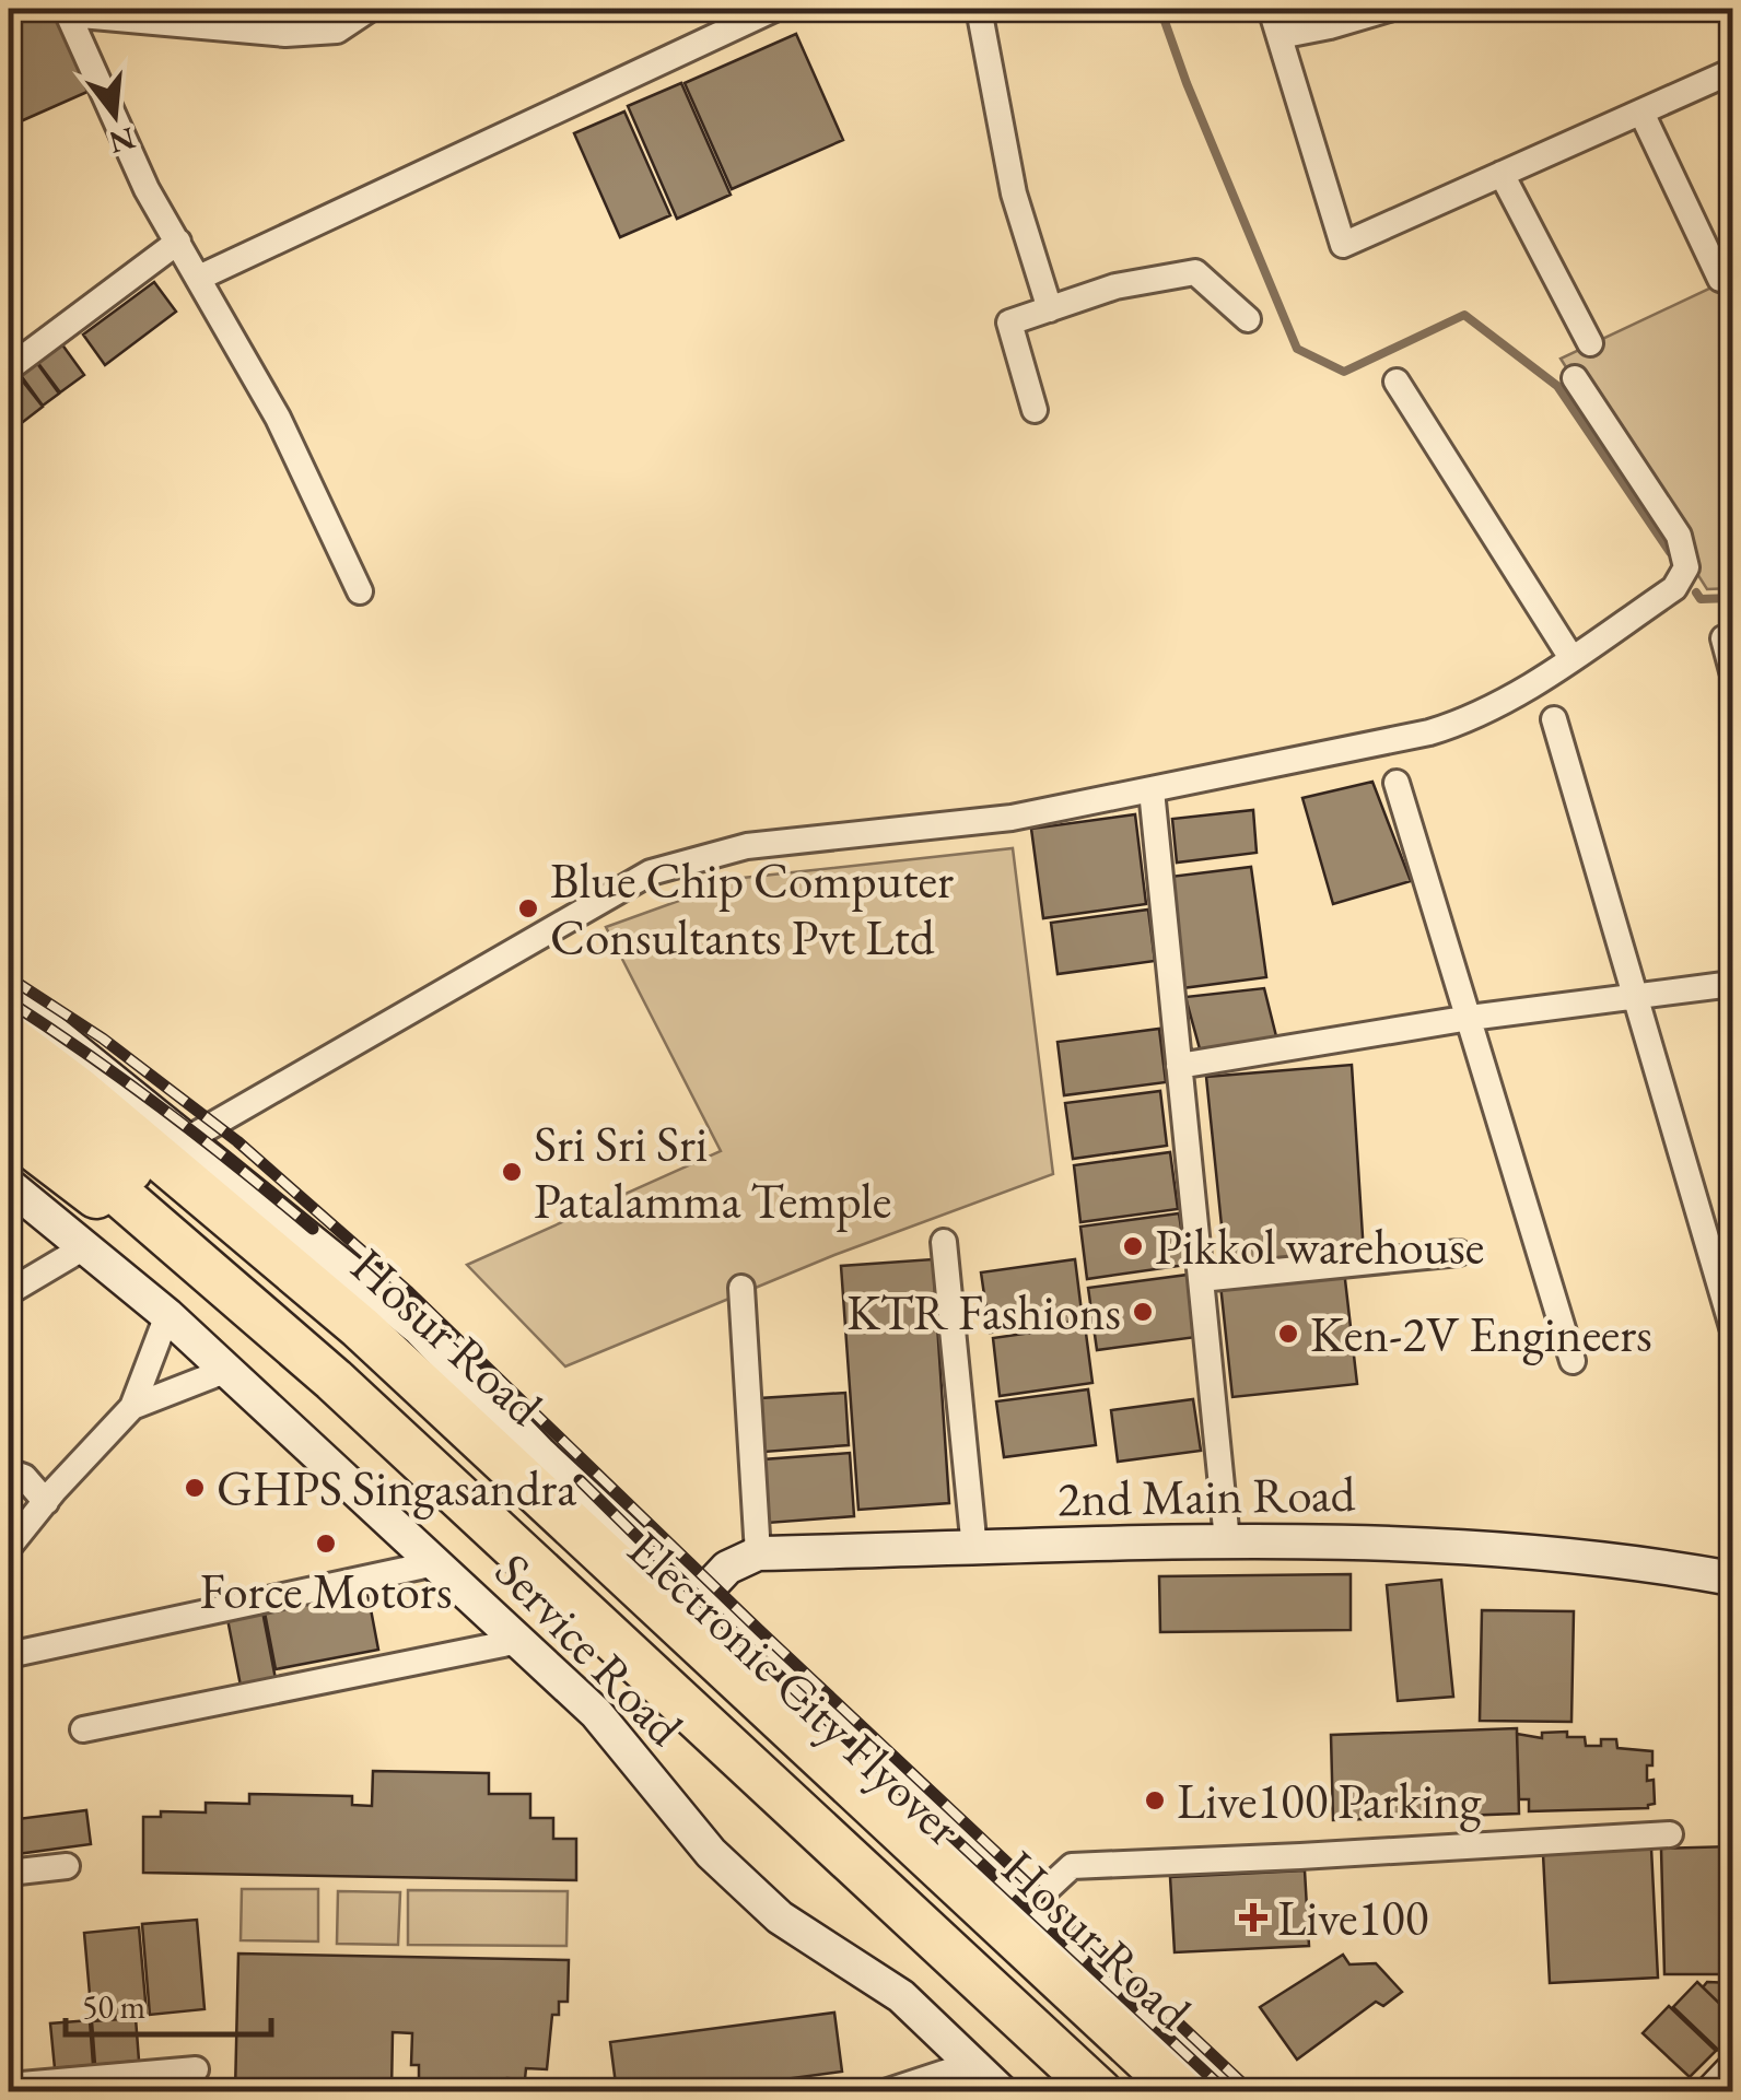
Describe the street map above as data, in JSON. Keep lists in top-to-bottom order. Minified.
{"streets":{"highway":["Hosur Road","Electronic City Flyover"],"street":["2nd Main Road","Service Road"]},"places":{"other":["Blue Chip Computer Consultants Pvt Ltd","Sri Sri Sri Patalamma Temple","Pikkol warehouse","KTR Fashions","Ken-2V Engineers","GHPS Singasandra","Force Motors","Live100 Parking"],"health":["Live100"]},"scale_bar":"50 m","north":"bottom"}
